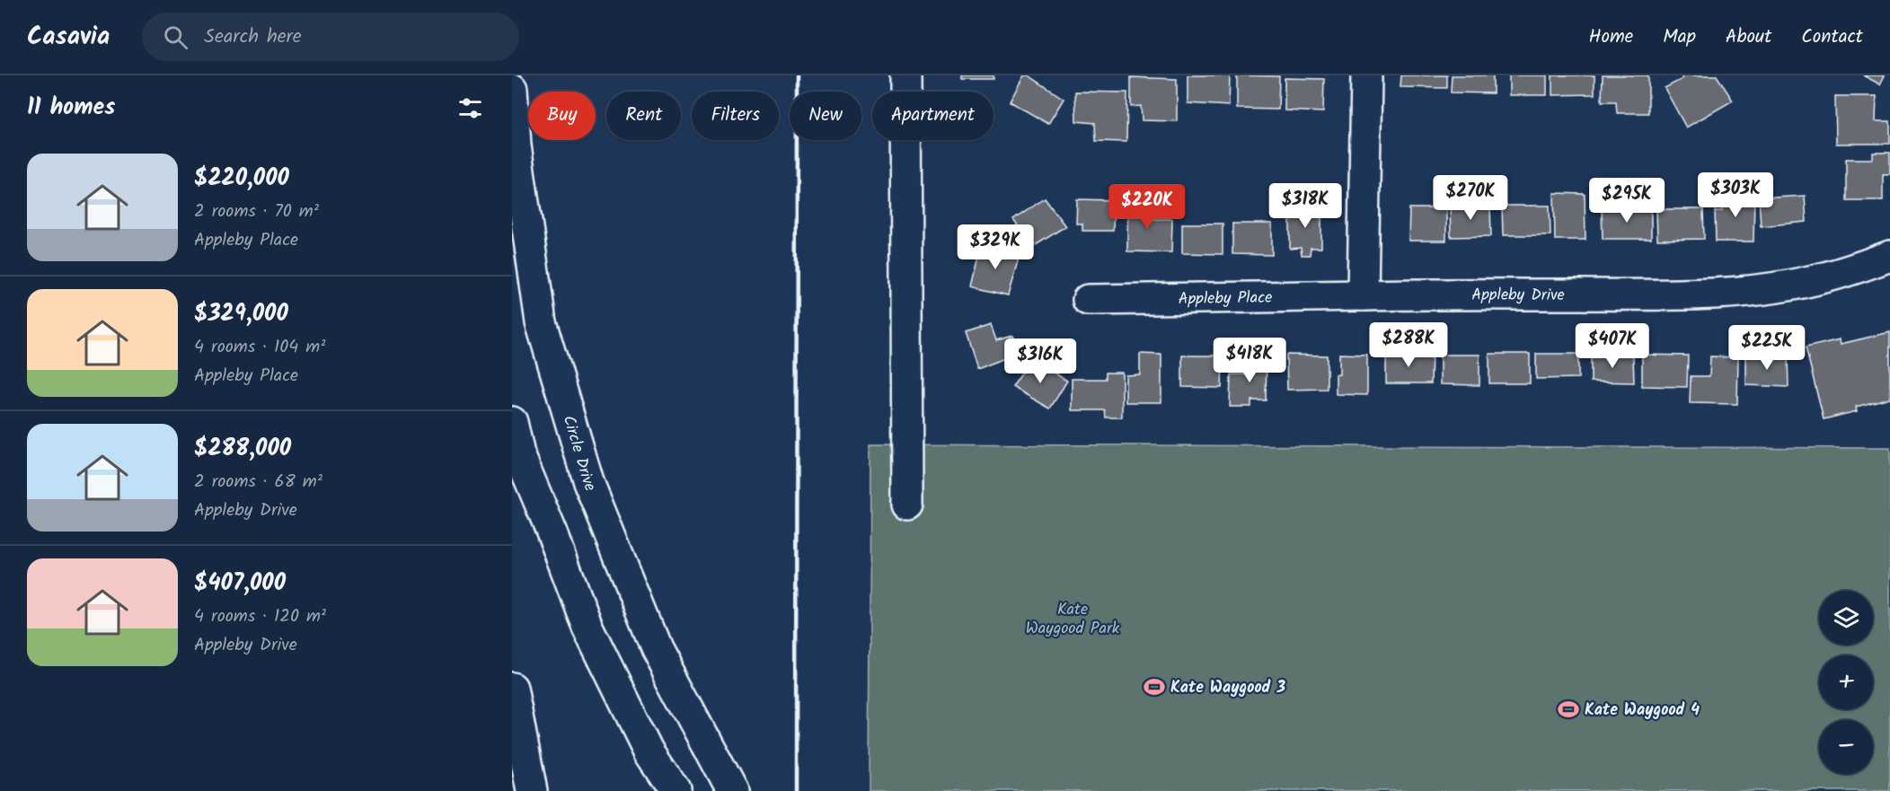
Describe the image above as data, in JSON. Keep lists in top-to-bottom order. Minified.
{"streets":{"main road":["Appleby Drive","Appleby Place","Circle Drive"]},"crossings":[["Appleby Drive","Appleby Place"]],"parks":["Kate Waygood Park"],"places":{"sports":["Kate Waygood 3","Kate Waygood 4"]},"page":{"header":"Casavia","search":"Search here","nav":["Home","Map","About","Contact"],"heading":"11 homes","chip":["Buy","Rent","Filters","New","Apartment"],"list":[{"name":"$220,000","note":"2 rooms · 70 m² · Appleby Place"},{"name":"$329,000","note":"4 rooms · 104 m² · Appleby Place"},{"name":"$288,000","note":"2 rooms · 68 m² · Appleby Drive"},{"name":"$407,000","note":"4 rooms · 120 m² · Appleby Drive"}],"price":["$303K","$270K","$295K","$318K","$220K","$329K","$288K","$407K","$225K","$418K","$316K"],"map_buttons":["+","−"]}}
